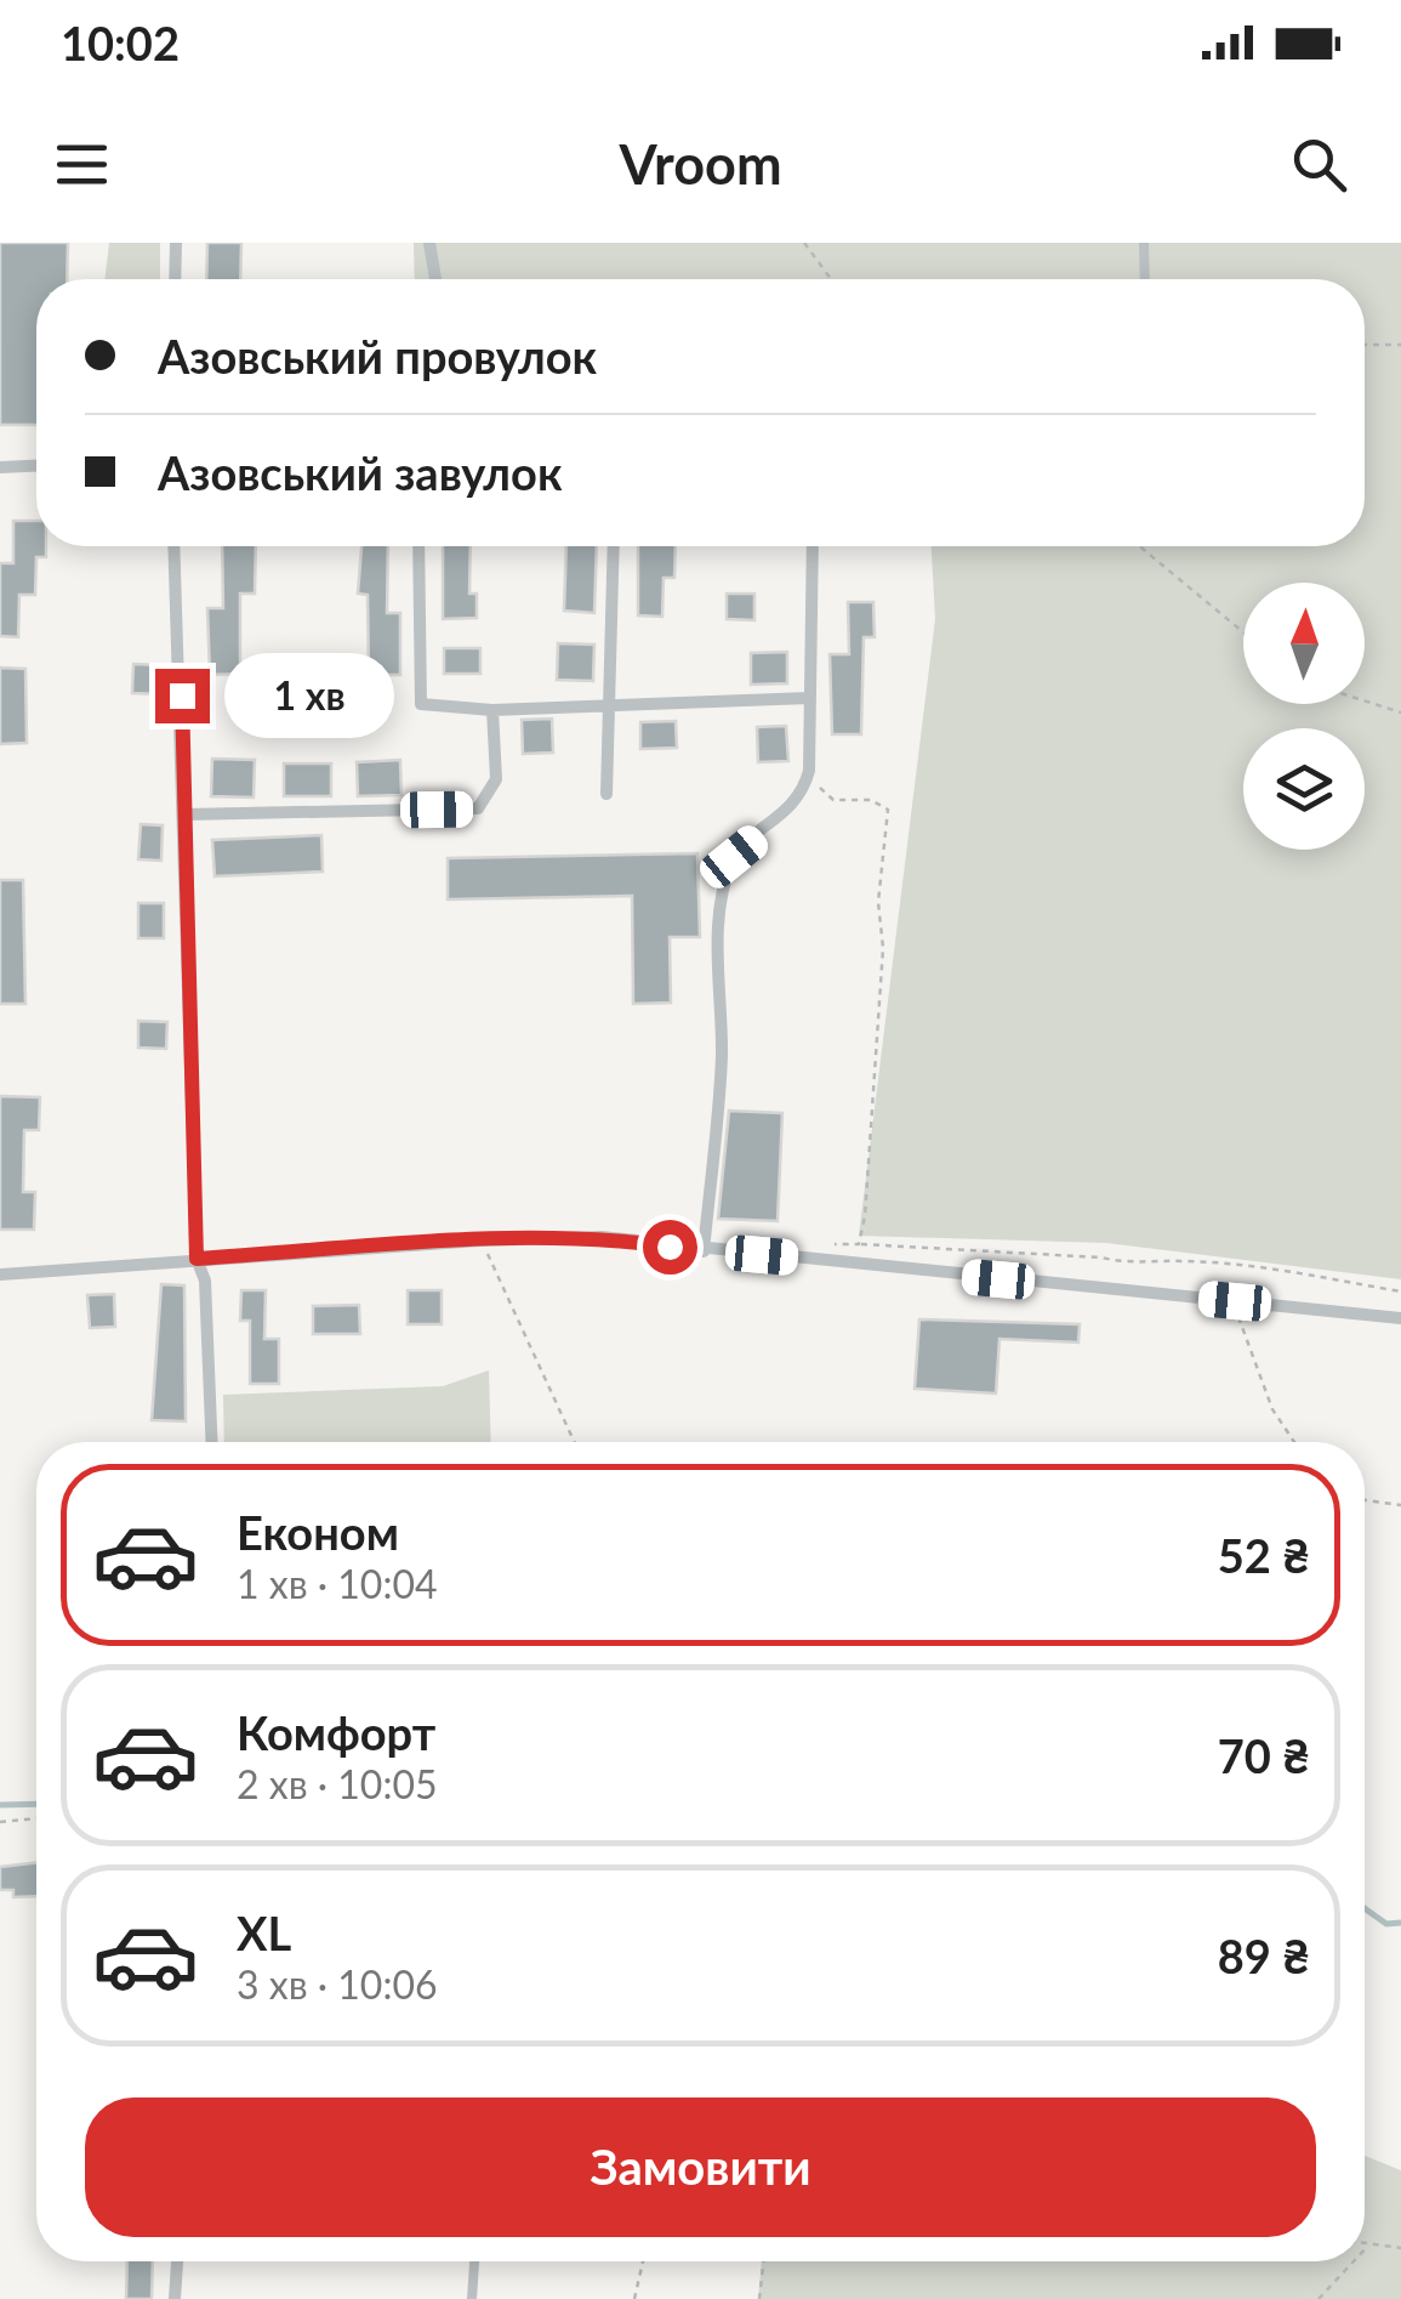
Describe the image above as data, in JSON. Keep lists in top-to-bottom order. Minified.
{"north":"top","page":{"status":"10:02","header":"Vroom","banner":["Азовський провулок","Азовський завулок"],"bubble":"1 хв","list":[{"name":"Економ","note":"1 хв · 10:04","value":"52 ₴"},{"name":"Комфорт","note":"2 хв · 10:05","value":"70 ₴"},{"name":"XL","note":"3 хв · 10:06","value":"89 ₴"}],"buttons":"Замовити"}}
